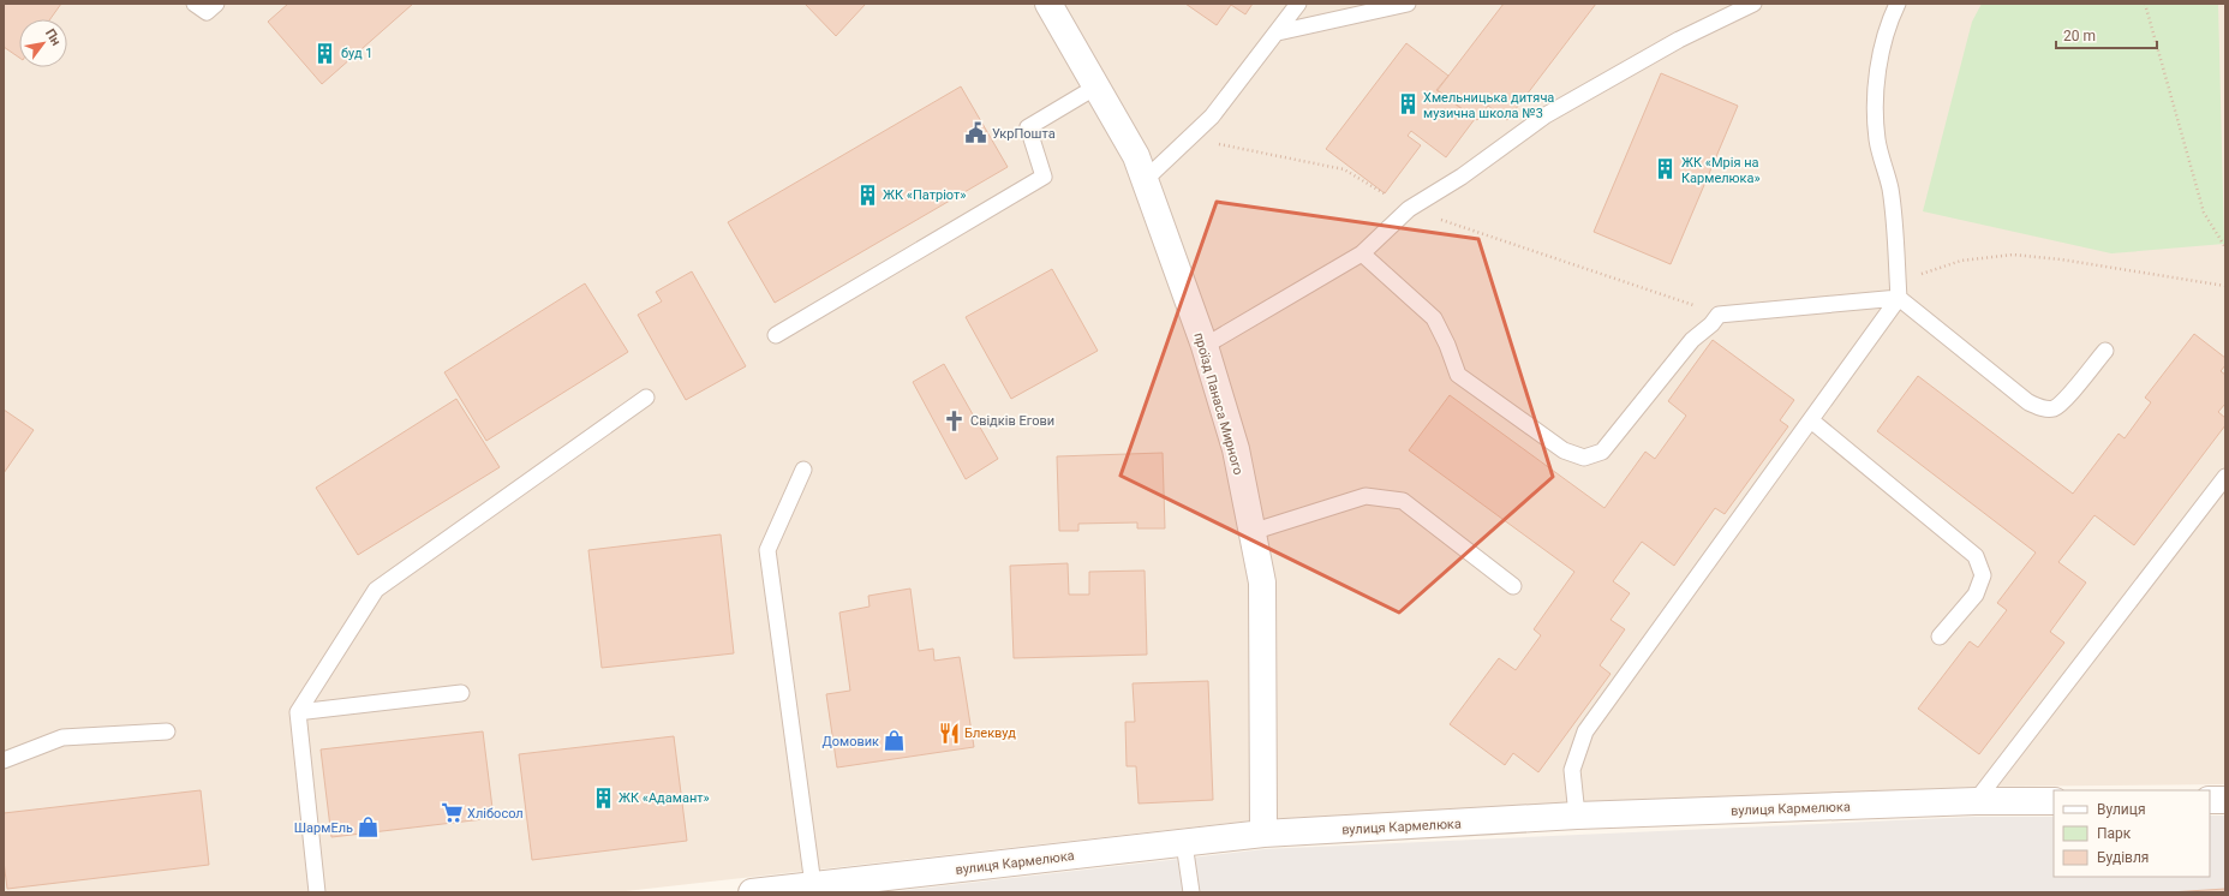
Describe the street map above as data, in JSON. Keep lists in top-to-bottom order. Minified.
{"streets":{"street":["проїзд Панаса Мирного","вулиця Кармелюка"]},"crossings":[["проїзд Панаса Мирного","вулиця Кармелюка"]],"places":{"building":["буд 1","Хмельницька дитяча музична школа №3","ЖК «Мрія на Кармелюка»","ЖК «Патріот»","ЖК «Адамант»"],"public building":["УкрПошта"],"church":["Свідків Егови"],"restaurant":["Блеквуд"],"shop":["Домовик","ШармЕль"],"supermarket":["Хлібосол"]},"legend":["Вулиця","Парк","Будівля"],"scale_bar":"20 m","north":"top right"}
